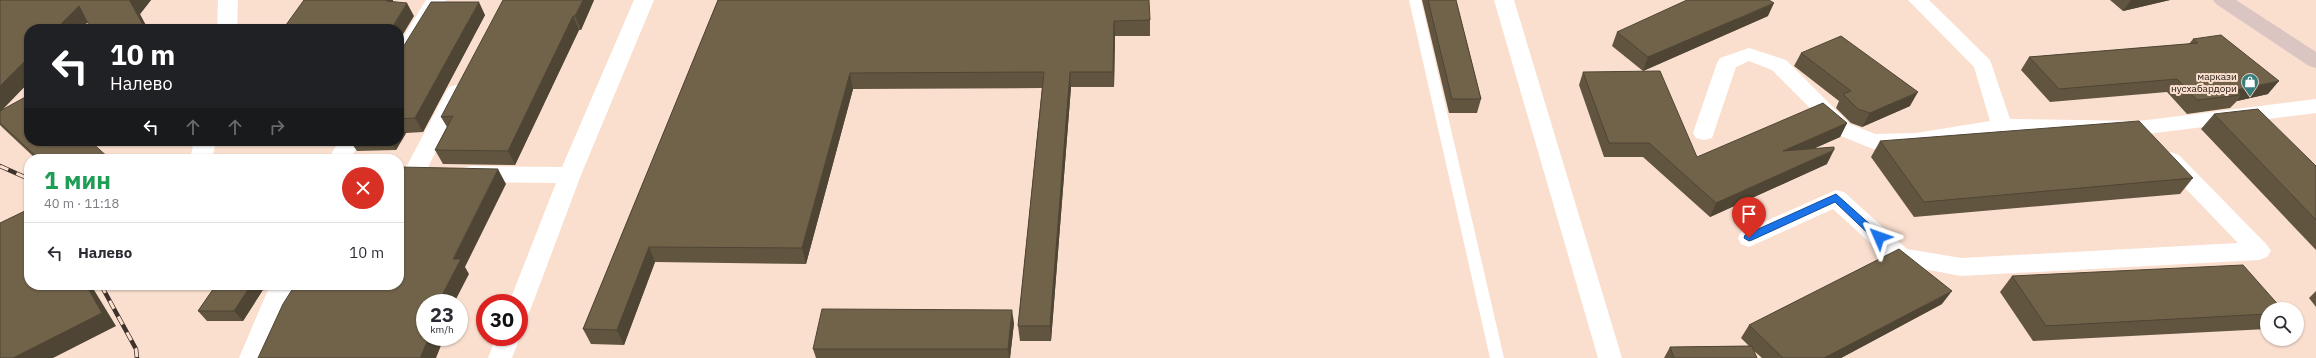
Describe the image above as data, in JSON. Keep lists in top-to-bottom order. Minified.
{"places":{"shop":["маркази нусхабардори"]},"page":{"turn":["10 m","Налево"],"heading":["1 мин","40 m · 11:18"],"list":[{"name":"Налево","value":"10 m"}],"speed":"23 km/h","limit":"30"}}
